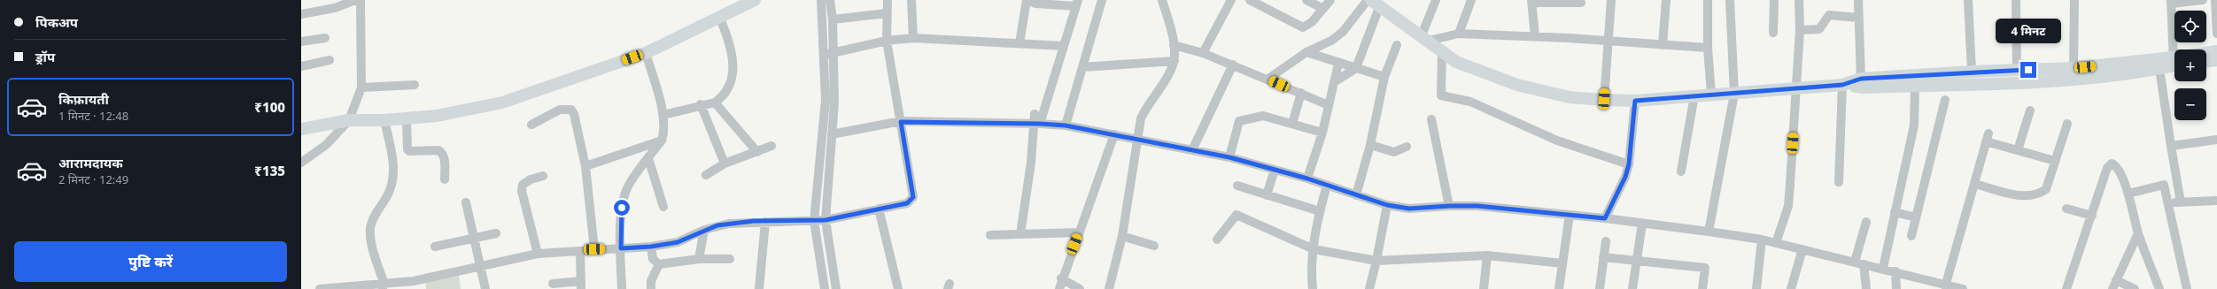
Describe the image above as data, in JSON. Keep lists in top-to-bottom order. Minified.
{"page":{"banner":["पिकअप","ड्रॉप"],"map_buttons":["+","−"],"bubble":"4 मिनट","list":[{"name":"किफ़ायती","note":"1 मिनट · 12:48","value":"₹100"},{"name":"आरामदायक","note":"2 मिनट · 12:49","value":"₹135"}],"buttons":"पुष्टि करें"}}
